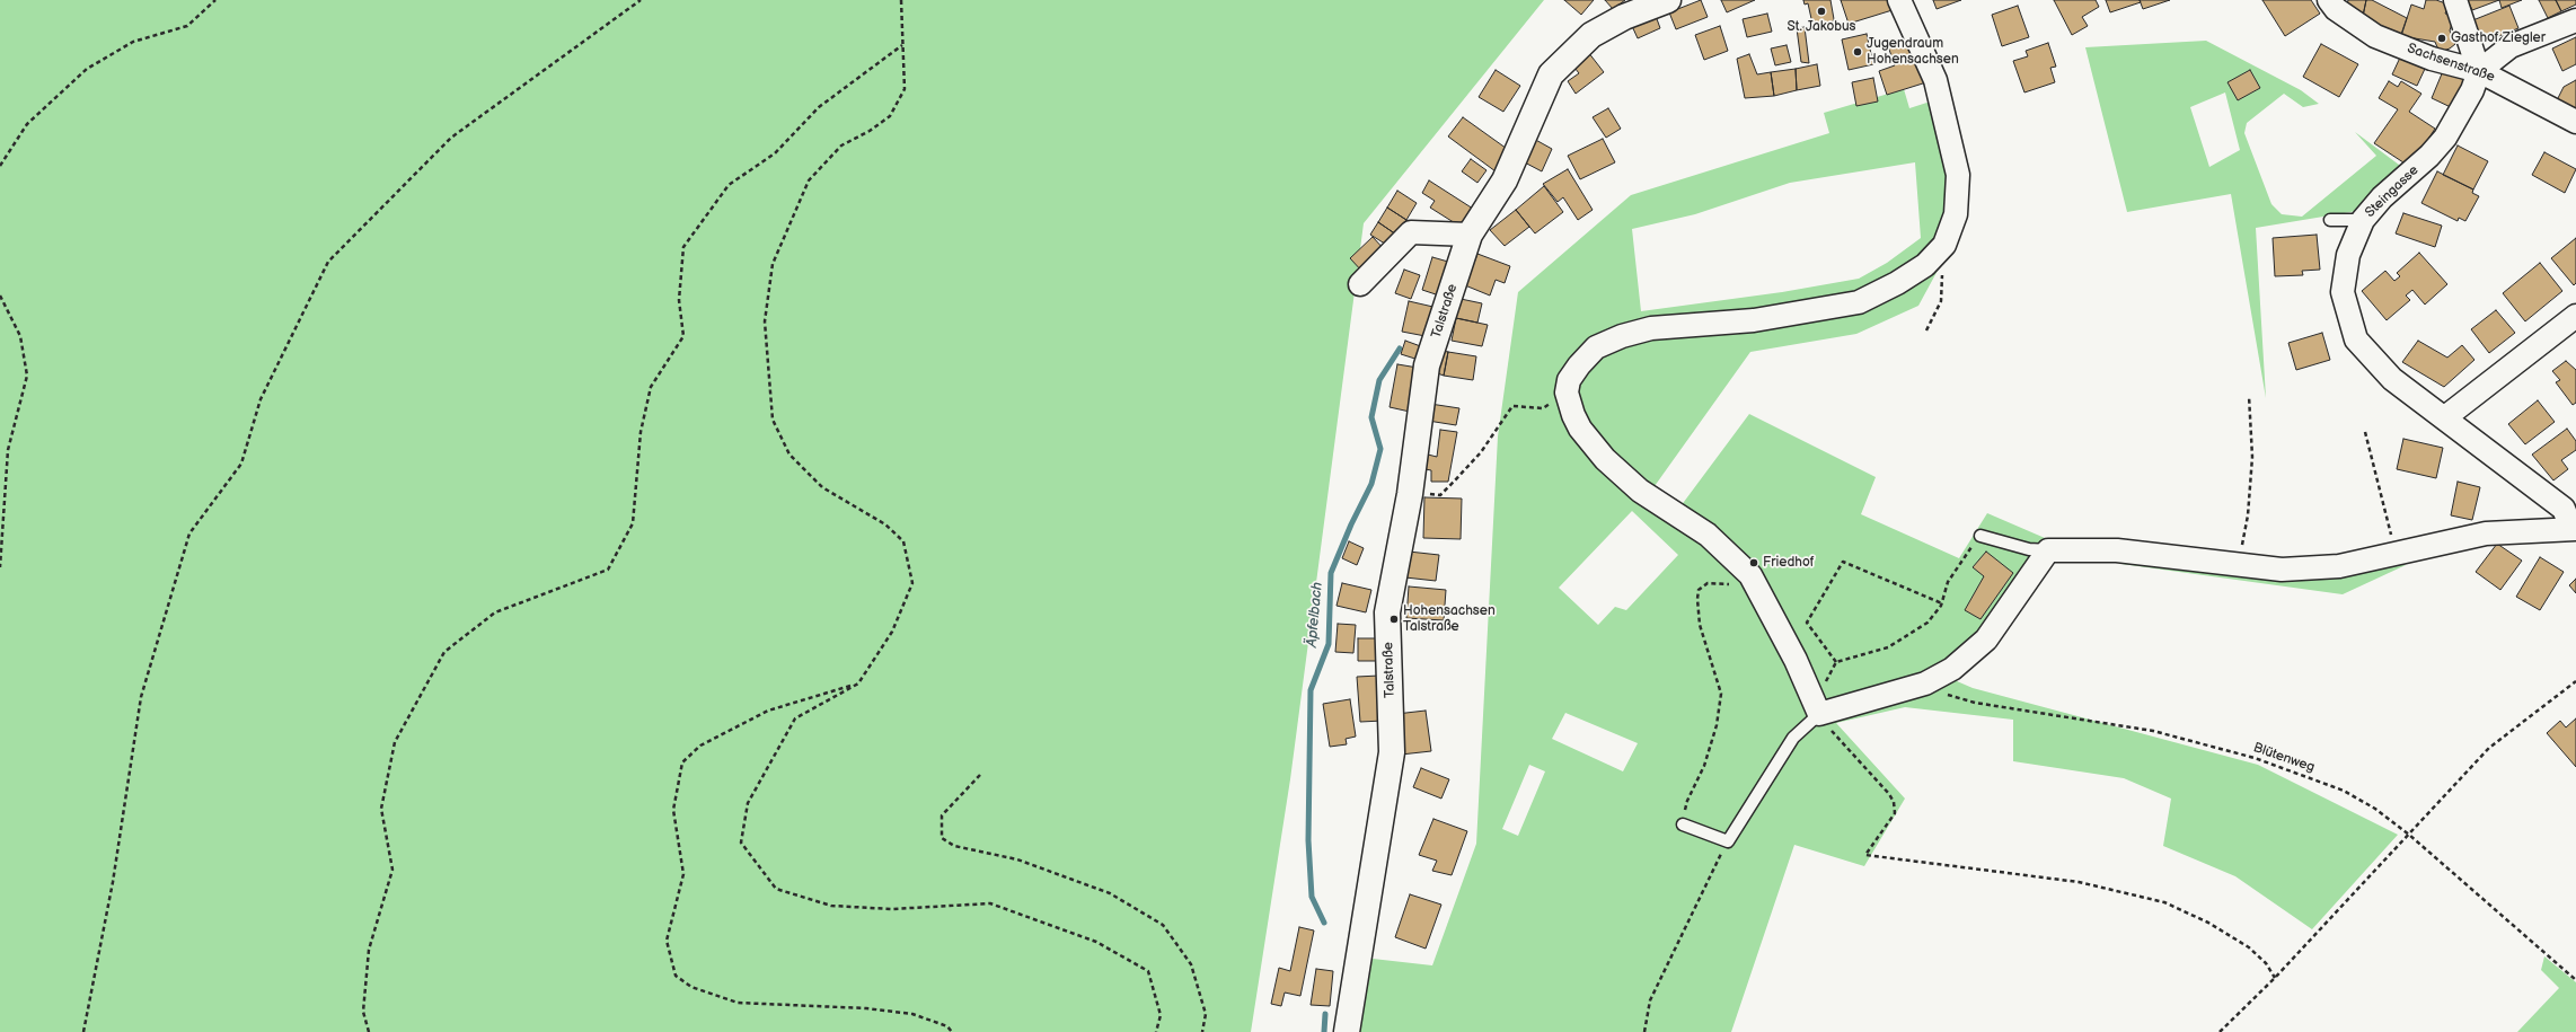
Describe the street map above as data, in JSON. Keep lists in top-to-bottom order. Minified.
{"streets":{"street":["Sachsenstraße","Steingasse","Talstraße"],"path":["Blütenweg"]},"crossings":[["Sachsenstraße","Steingasse"]],"water":["Äpfelbach"],"places":["St. Jakobus","Gasthof Ziegler","Jugendraum Hohensachsen","Friedhof","Hohensachsen Talstraße"]}
